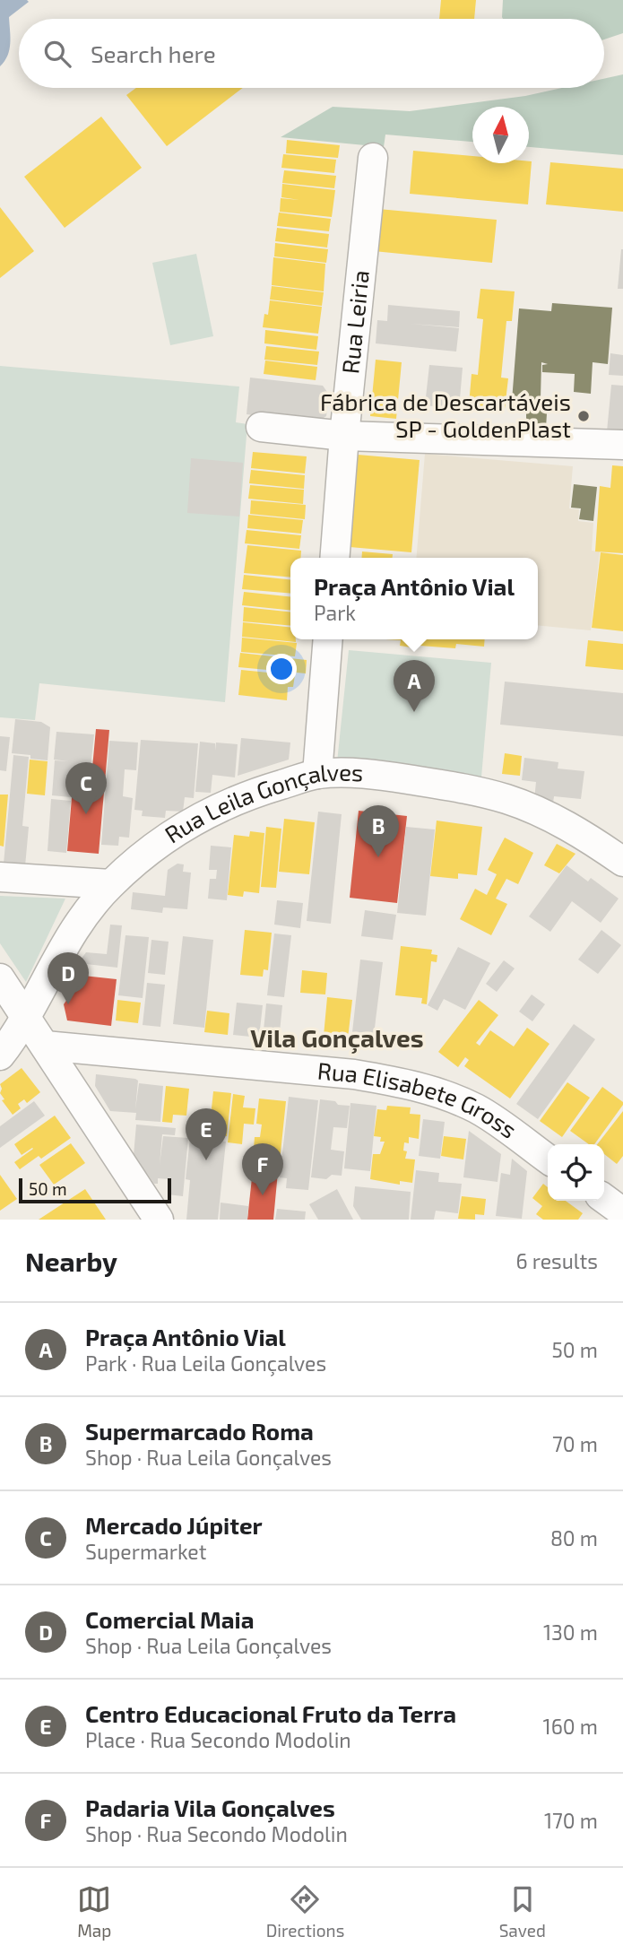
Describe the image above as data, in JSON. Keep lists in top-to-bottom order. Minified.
{"streets":{"street":["Rua Leiria","Rua Leila Gonçalves","Rua Elisabete Gross"]},"districts":["Vila Gonçalves"],"places":["Fábrica de Descartáveis SP - GoldenPlast"],"scale_bar":"50 m","north":"top","page":{"search":"Search here","popup":["Praça Antônio Vial","Park"],"pins":["A","C","B","D","E","F"],"scale":"50 m","heading":["Nearby","6 results"],"list":[{"mark":"A","name":"Praça Antônio Vial","note":"Park · Rua Leila Gonçalves","value":"50 m"},{"mark":"B","name":"Supermarcado Roma","note":"Shop · Rua Leila Gonçalves","value":"70 m"},{"mark":"C","name":"Mercado Júpiter","note":"Supermarket","value":"80 m"},{"mark":"D","name":"Comercial Maia","note":"Shop · Rua Leila Gonçalves","value":"130 m"},{"mark":"E","name":"Centro Educacional Fruto da Terra","note":"Place · Rua Secondo Modolin","value":"160 m"},{"mark":"F","name":"Padaria Vila Gonçalves","note":"Shop · Rua Secondo Modolin","value":"170 m"}],"nav":["Map","Directions","Saved"]}}
